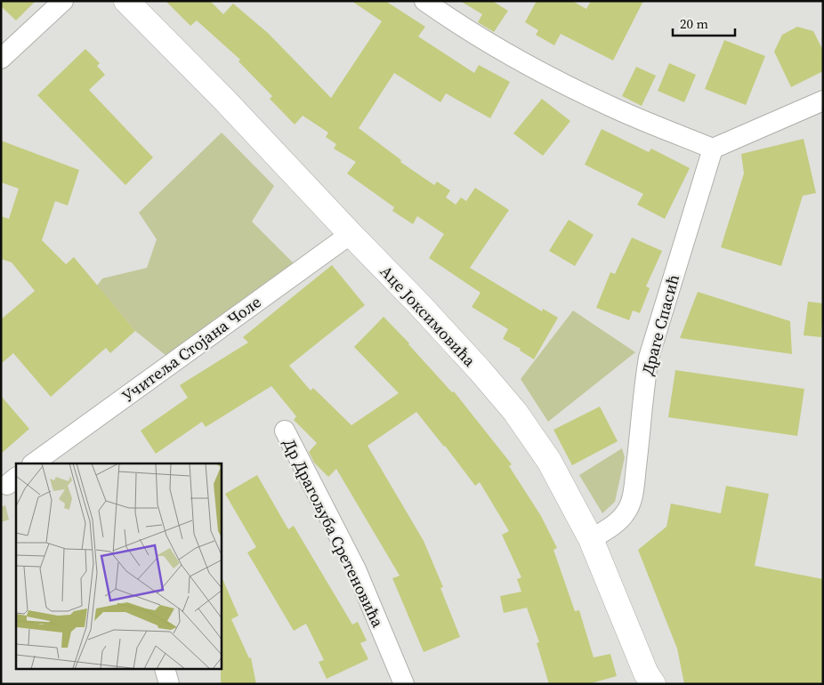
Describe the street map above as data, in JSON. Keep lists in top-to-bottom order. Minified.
{"streets":{"main road":["Аце Јоксимовића"],"street":["Драге Спасић","Учитеља Стојана Чоле","Др Драгољуба Сретеновића"]},"crossings":[["Аце Јоксимовића","Драге Спасић"],["Аце Јоксимовића","Учитеља Стојана Чоле"]],"scale_bar":"20 m"}
